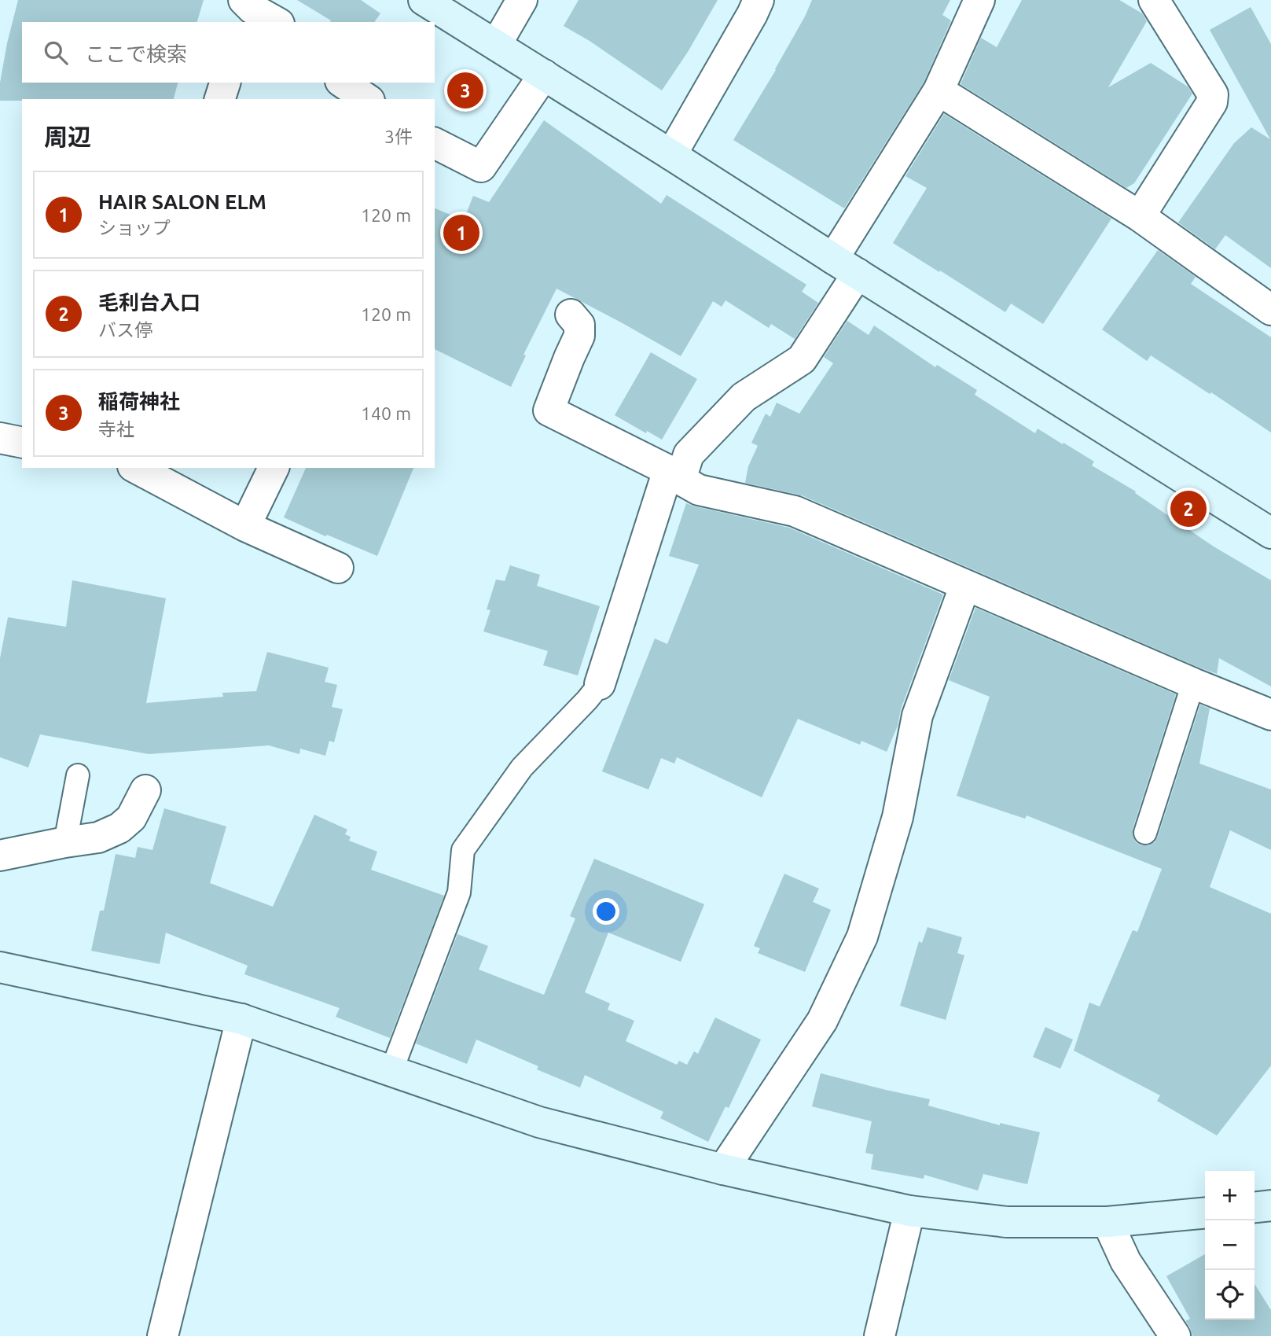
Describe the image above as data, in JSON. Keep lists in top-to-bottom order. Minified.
{"page":{"search":"ここで検索","pins":["3","1","2"],"heading":["周辺","3件"],"list":[{"mark":"1","name":"HAIR SALON ELM","note":"ショップ","value":"120 m"},{"mark":"2","name":"毛利台入口","note":"バス停","value":"120 m"},{"mark":"3","name":"稲荷神社","note":"寺社","value":"140 m"}],"map_buttons":["+","−"]}}
